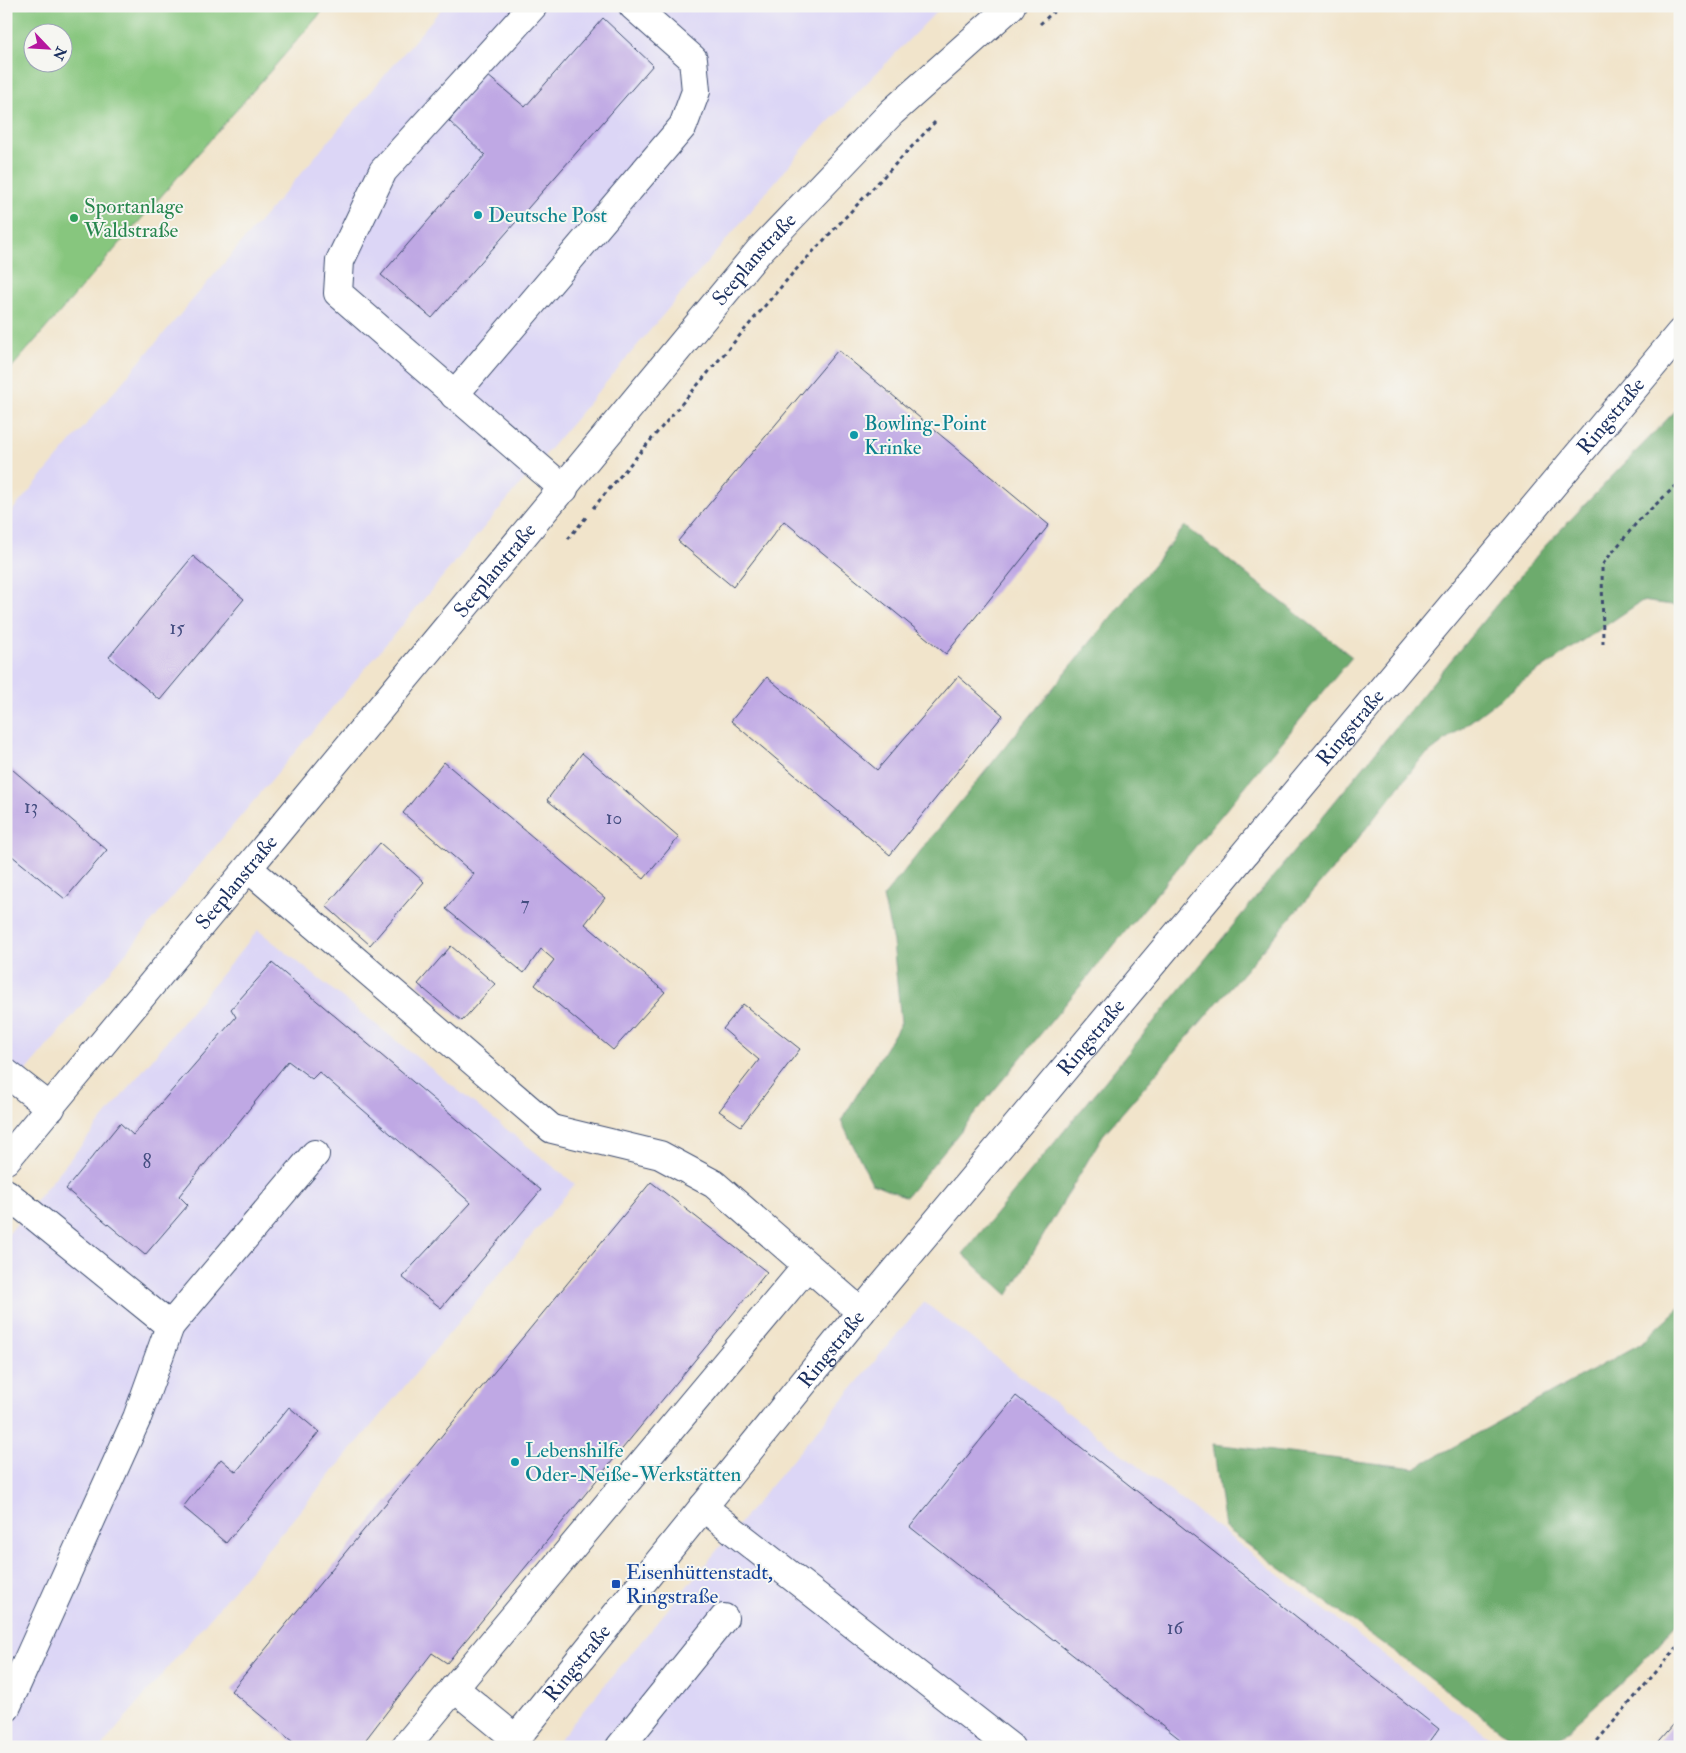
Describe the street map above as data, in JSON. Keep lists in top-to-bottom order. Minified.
{"streets":{"street":["Seeplanstraße","Ringstraße"]},"places":{"other":["Deutsche Post","Sportanlage Waldstraße","Bowling-Point Krinke","Lebenshilfe Oder-Neiße-Werkstätten"],"transit":["Eisenhüttenstadt, Ringstraße"]},"house_numbers":["15","13","10","7","8","16"],"north":"bottom right"}
